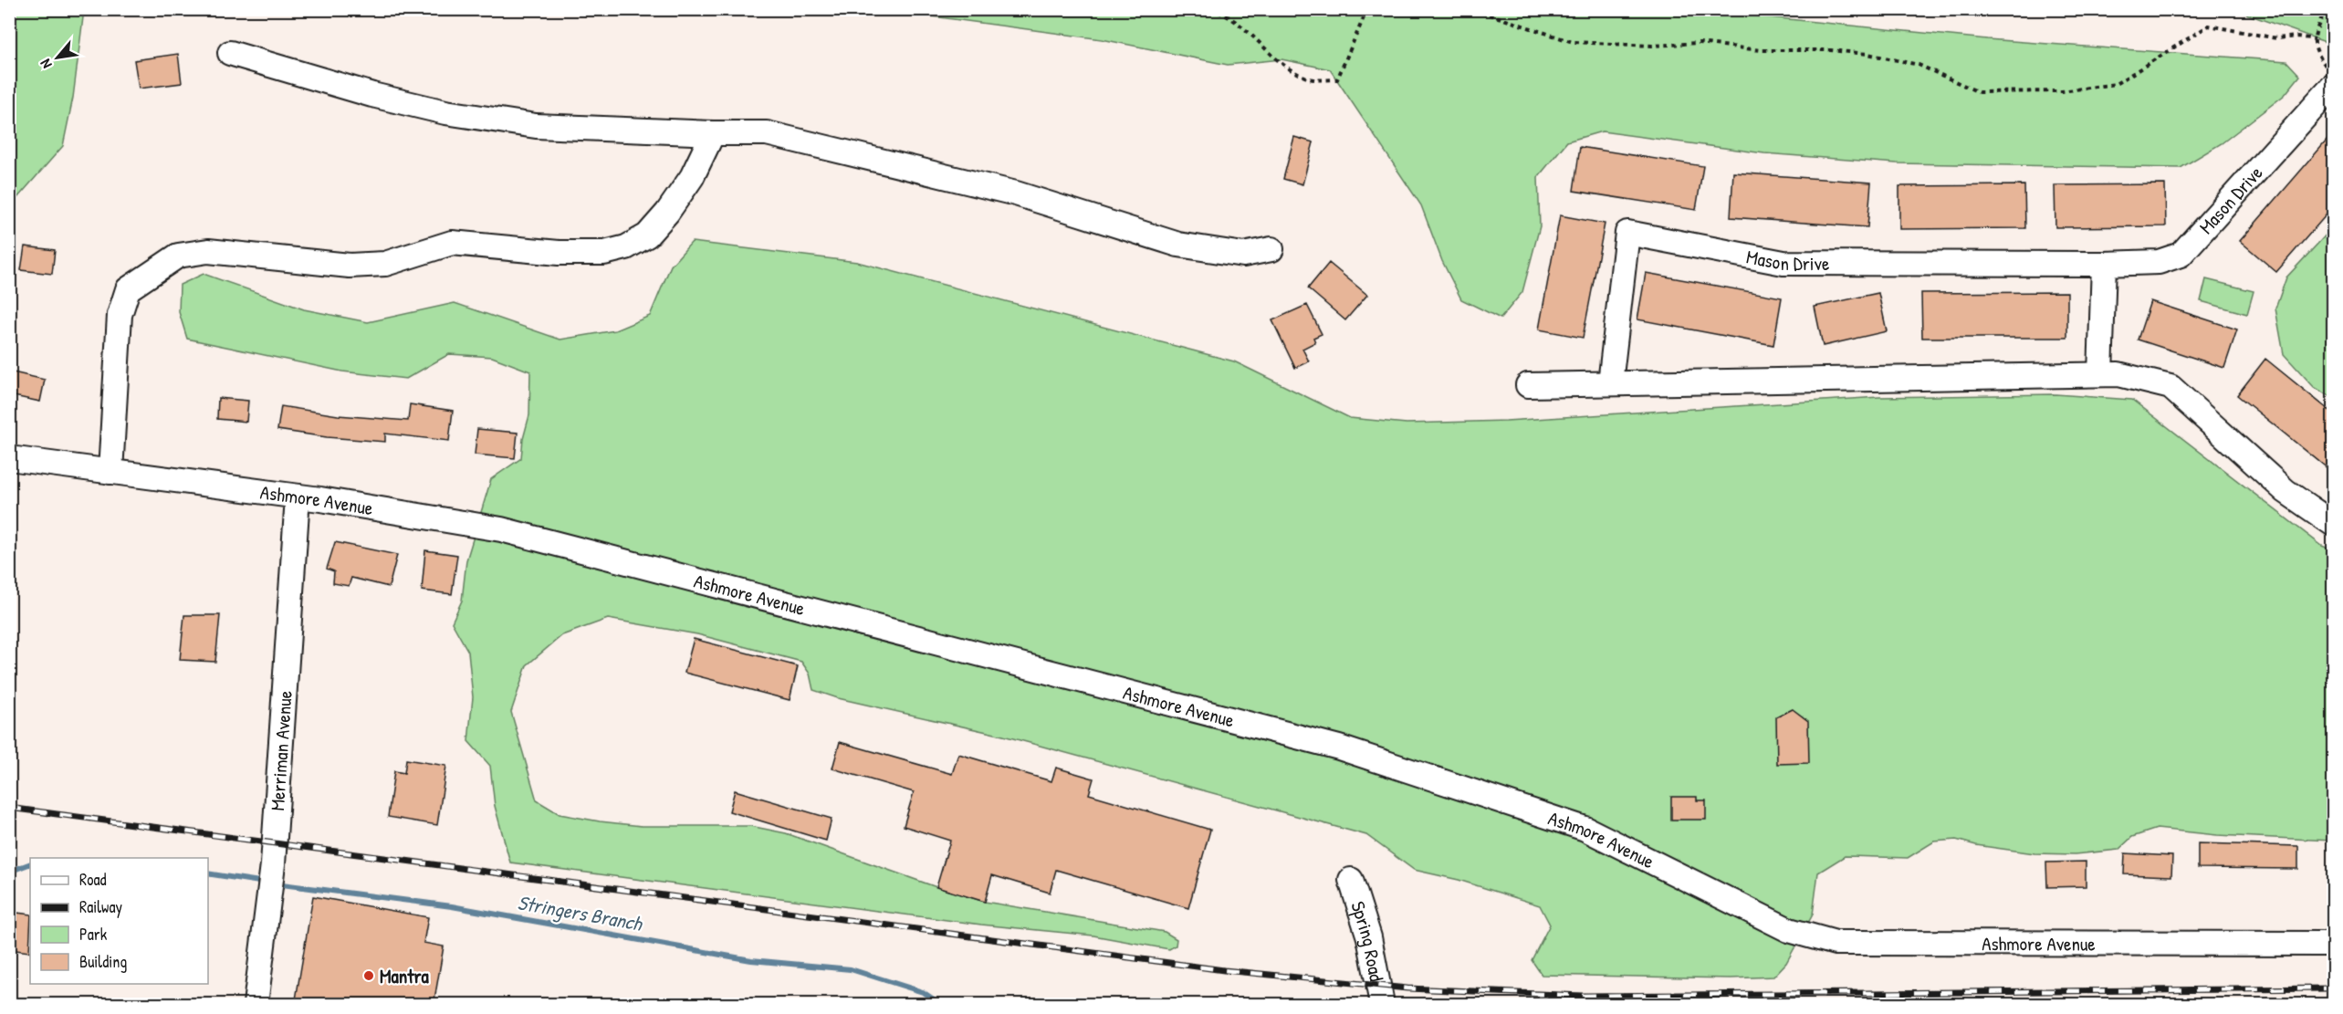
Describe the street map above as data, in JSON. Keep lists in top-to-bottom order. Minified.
{"streets":{"street":["Mason Drive","Ashmore Avenue","Merriman Avenue","Spring Road"]},"crossings":[["Ashmore Avenue","Merriman Avenue"]],"water":["Stringers Branch"],"places":["Mantra"],"legend":["Road","Railway","Park","Building"],"north":"bottom left"}
